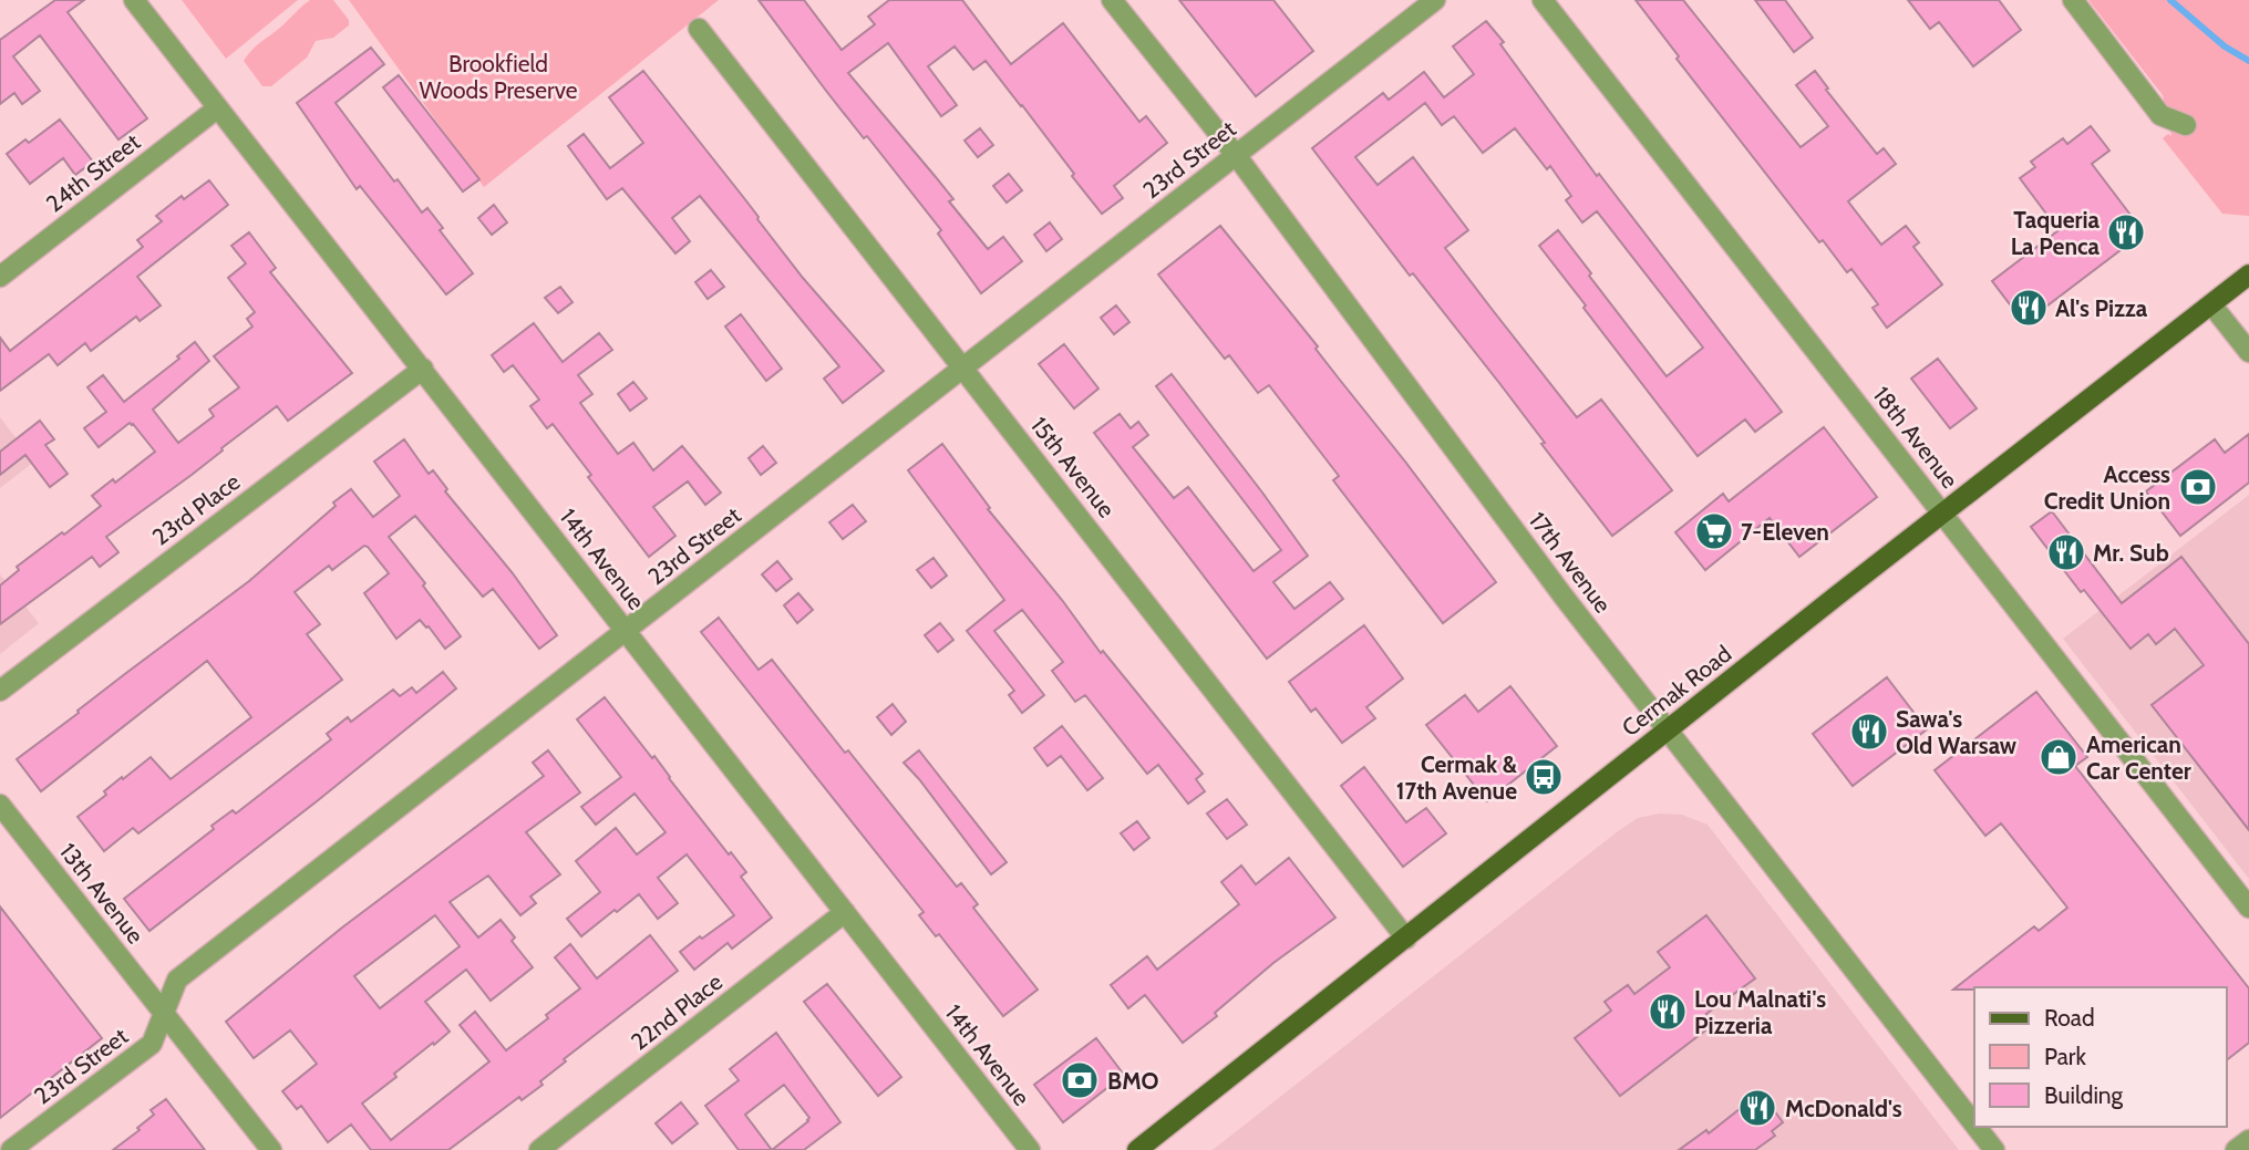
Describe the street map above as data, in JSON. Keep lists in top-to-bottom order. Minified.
{"streets":{"main road":["Cermak Road"],"street":["23rd Street","24th Street","18th Avenue","15th Avenue","23rd Place","14th Avenue","17th Avenue","13th Avenue","22nd Place"]},"crossings":[["23rd Street","15th Avenue"],["23rd Street","14th Avenue"],["23rd Street","17th Avenue"],["23rd Street","13th Avenue"],["24th Street","14th Avenue"],["18th Avenue","Cermak Road"],["15th Avenue","Cermak Road"],["23rd Place","14th Avenue"],["14th Avenue","22nd Place"],["17th Avenue","Cermak Road"]],"parks":["Brookfield Woods Preserve"],"places":{"restaurant":["Taqueria La Penca","Al's Pizza","Mr. Sub","Sawa's Old Warsaw","Lou Malnati's Pizzeria","McDonald's"],"bank":["Access Credit Union","BMO"],"supermarket":["7-Eleven"],"shop":["American Car Center"],"bus stop":["Cermak & 17th Avenue"]},"legend":["Road","Park","Building"]}
